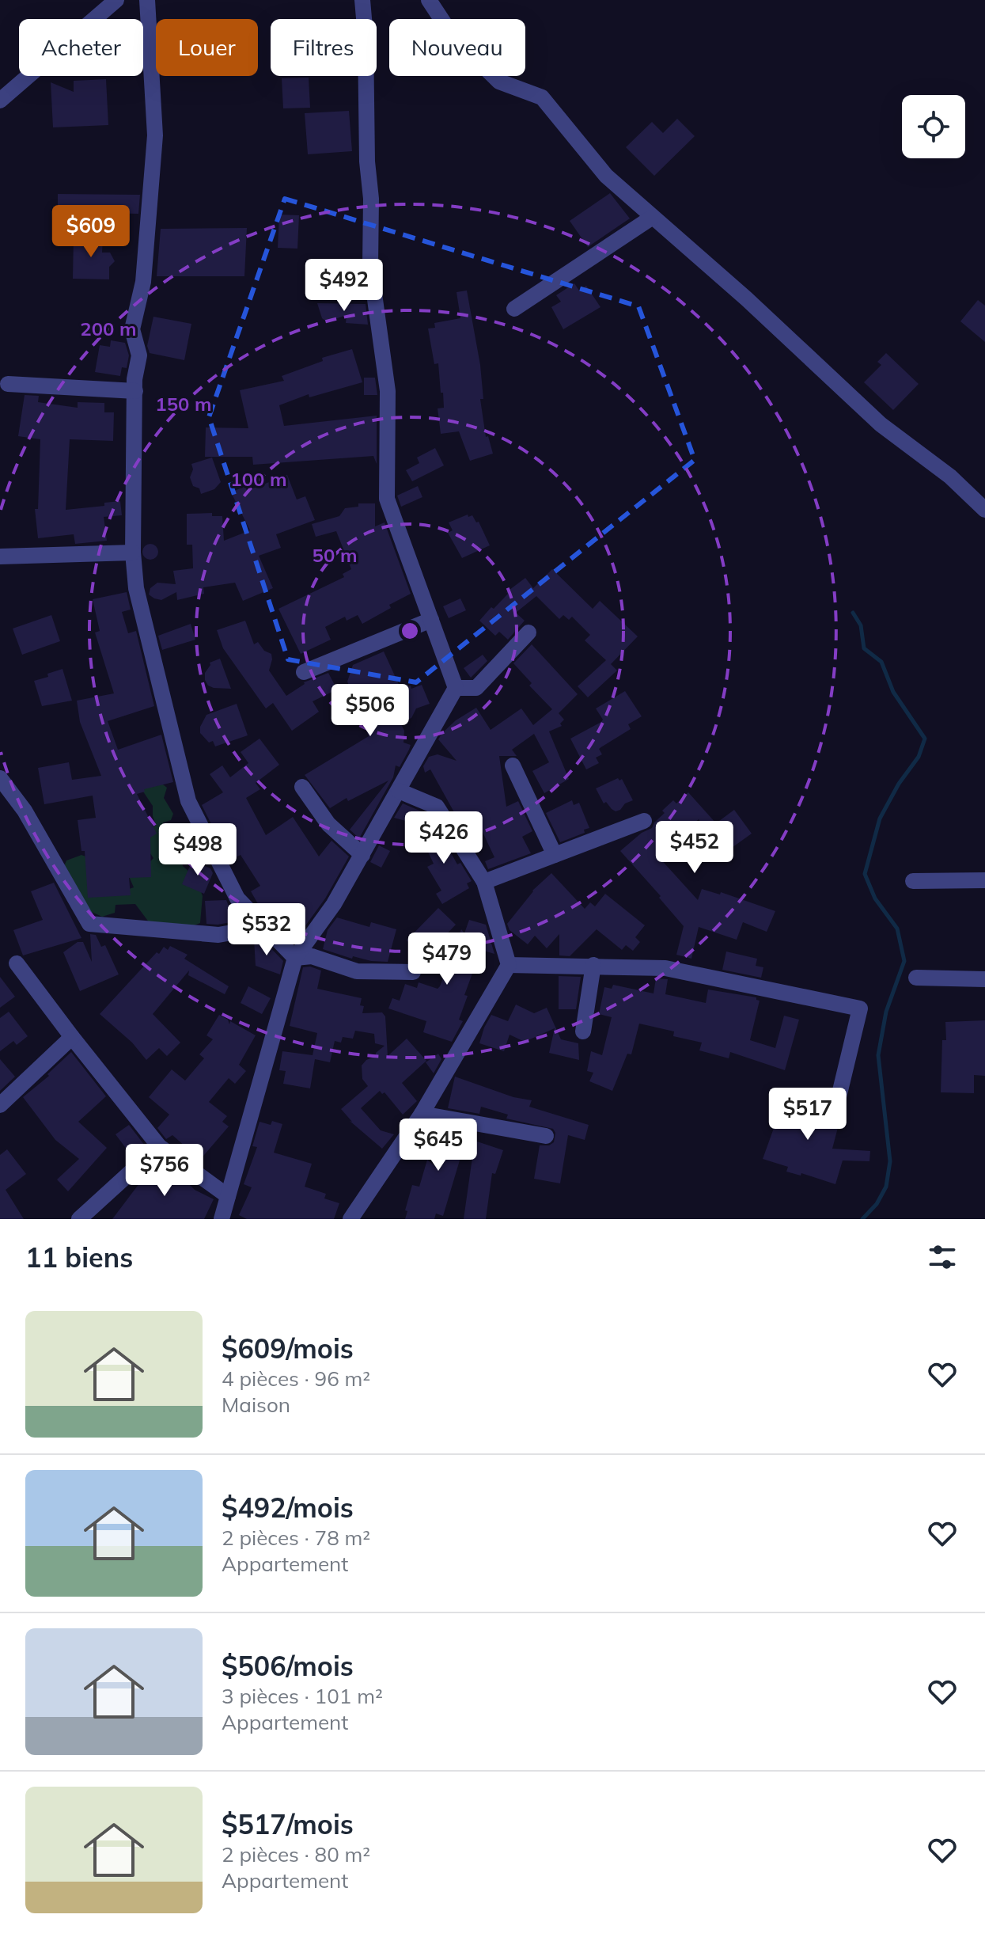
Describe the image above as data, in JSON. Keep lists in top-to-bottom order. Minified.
{"page":{"chip":["Acheter","Louer","Filtres","Nouveau"],"price":["$609","$492","$506","$426","$452","$498","$532","$479","$517","$645","$756"],"heading":"11 biens","list":[{"name":"$609/mois","note":"4 pièces · 96 m² · Maison"},{"name":"$492/mois","note":"2 pièces · 78 m² · Appartement"},{"name":"$506/mois","note":"3 pièces · 101 m² · Appartement"},{"name":"$517/mois","note":"2 pièces · 80 m² · Appartement"}]},"rings":["200 m","150 m","100 m","50 m"]}
